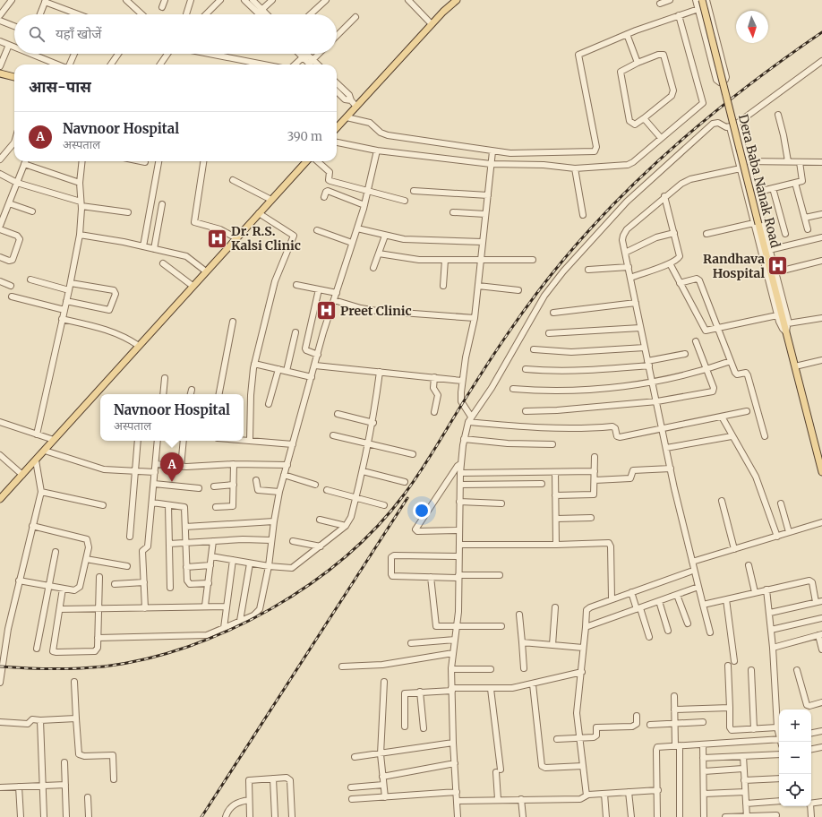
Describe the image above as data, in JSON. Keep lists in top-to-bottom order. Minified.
{"streets":{"main road":["Dera Baba Nanak Road"]},"places":{"hospital":["Dr. R.S. Kalsi Clinic","Randhava Hospital","Preet Clinic"]},"north":"bottom","page":{"search":"यहाँ खोजें","heading":"आस-पास","list":[{"mark":"A","name":"Navnoor Hospital","note":"अस्पताल","value":"390 m"}],"popup":["Navnoor Hospital","अस्पताल"],"pins":"A","map_buttons":["+","−"]}}
